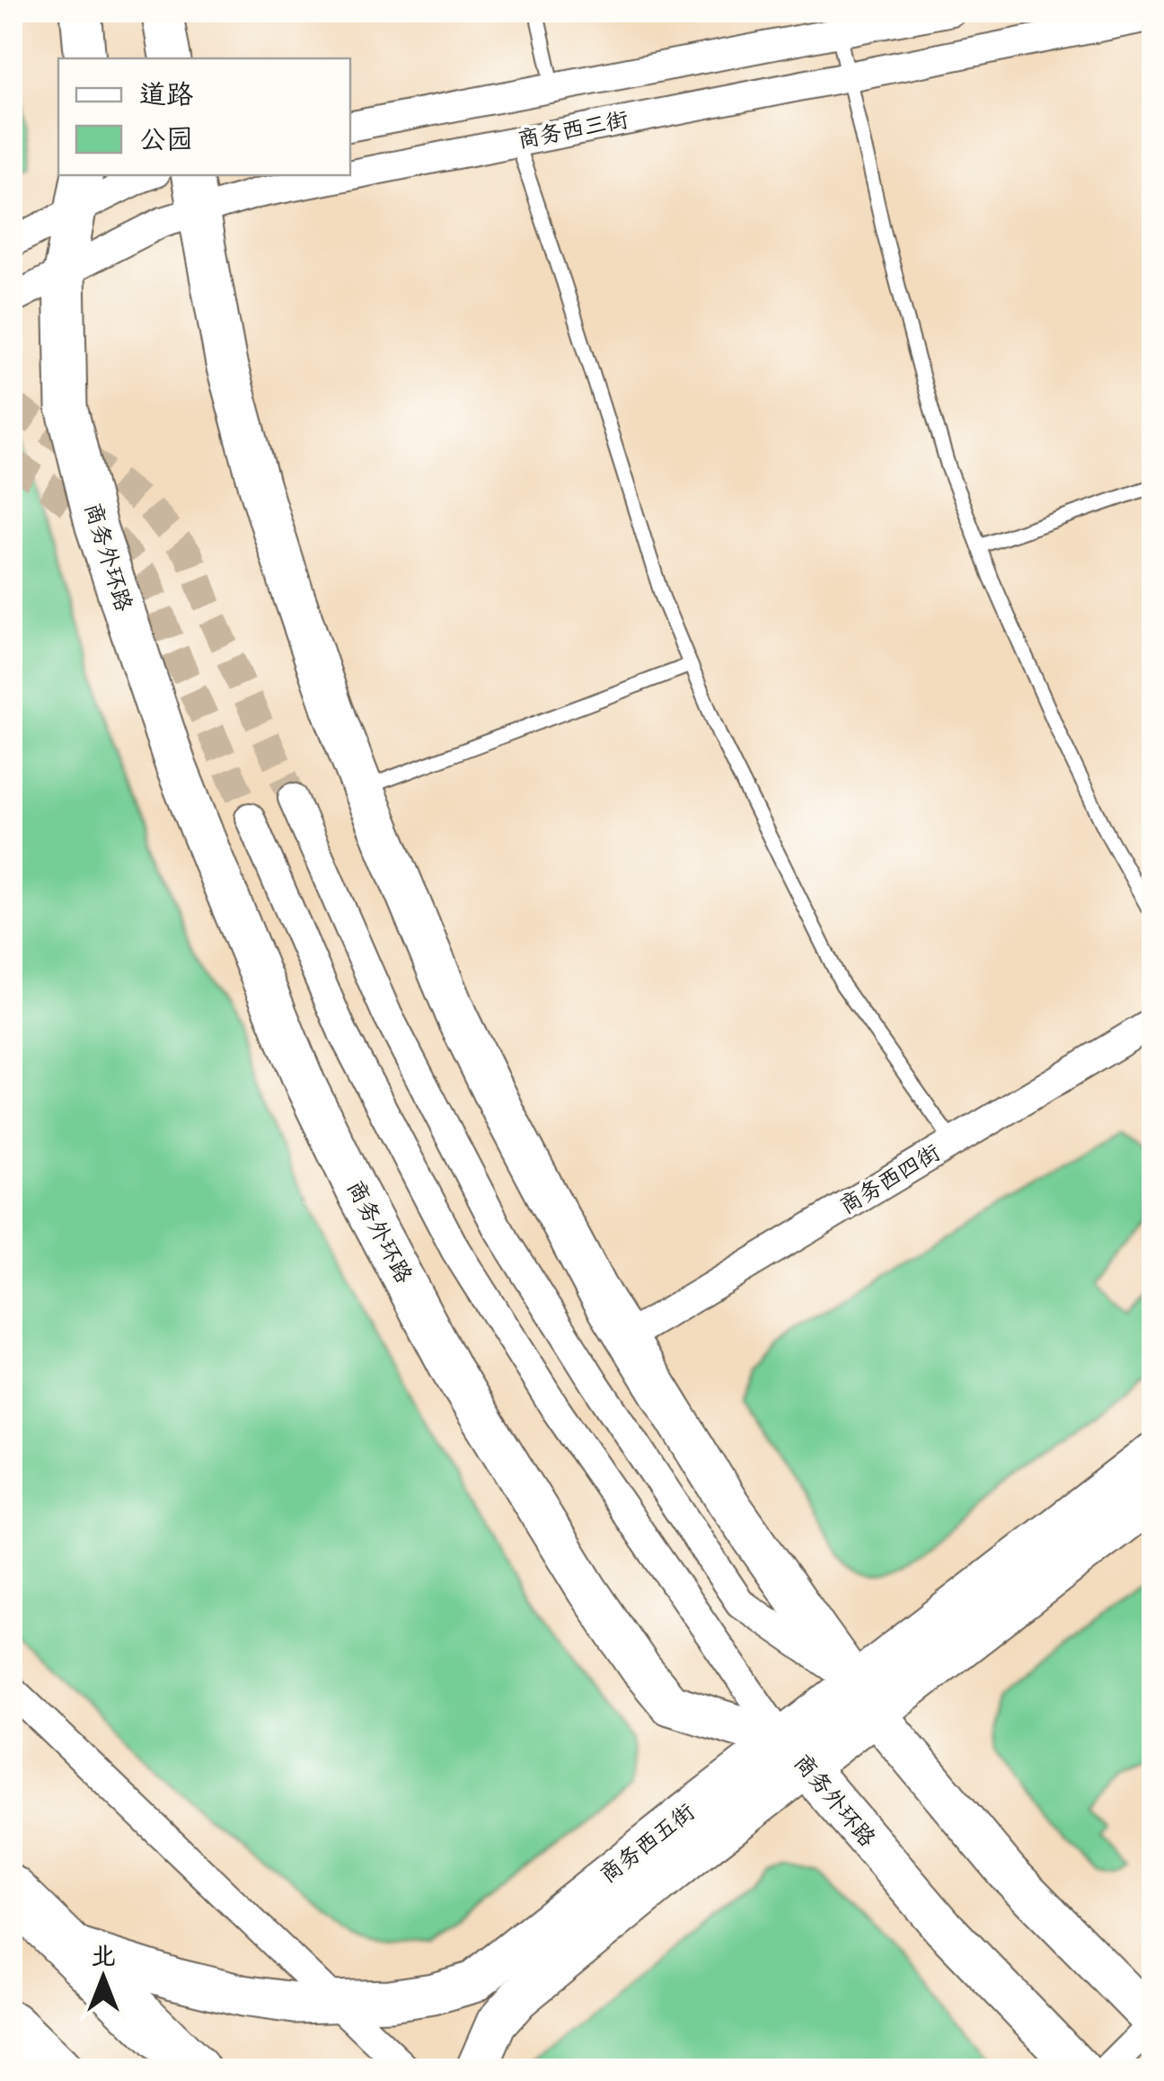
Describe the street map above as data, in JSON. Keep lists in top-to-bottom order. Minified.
{"streets":{"street":["商务西三街","商务外环路","商务西四街","商务西五街"]},"crossings":[["商务西三街","商务外环路"],["商务外环路","商务西五街"]],"legend":["道路","公园"],"north":"top"}
